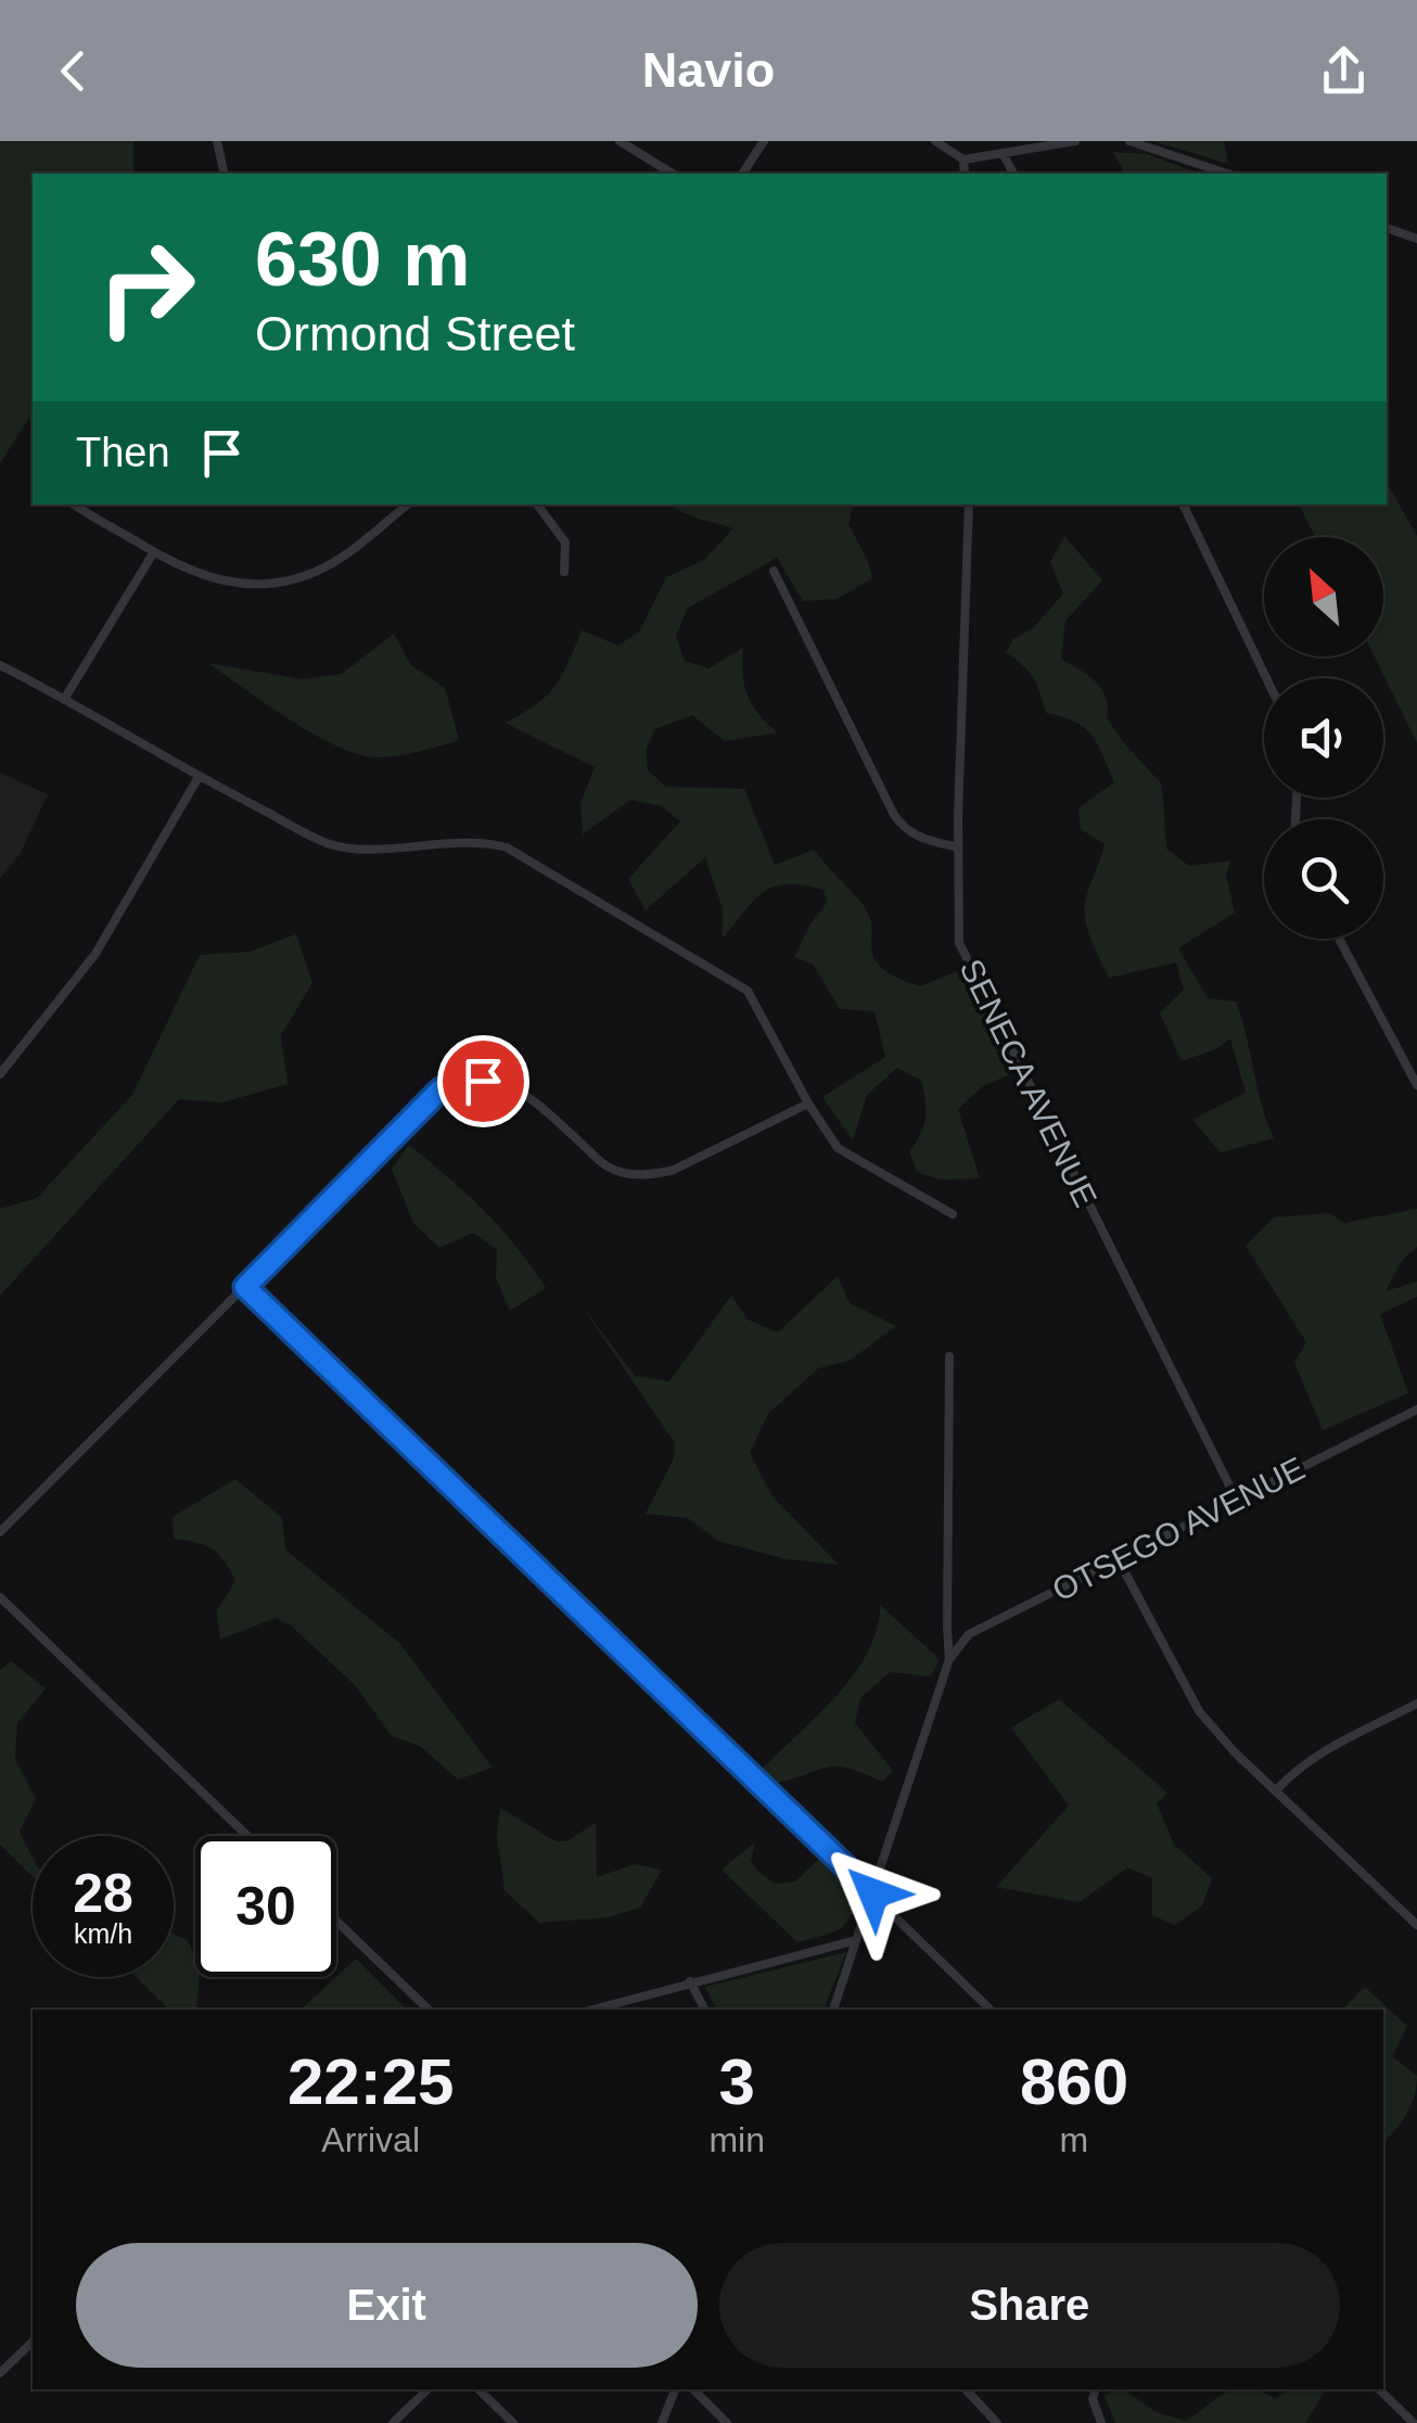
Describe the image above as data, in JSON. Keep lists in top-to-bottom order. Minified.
{"streets":{"street":["SENECA AVENUE","OTSEGO AVENUE"]},"crossings":[["SENECA AVENUE","OTSEGO AVENUE"]],"north":"top left","page":{"header":"Navio","turn":["630 m","Ormond Street"],"then":"Then","speed":"28 km/h","limit":"30","eta":["22:25","Arrival","3","min","860","m"],"buttons":["Exit","Share"]}}
